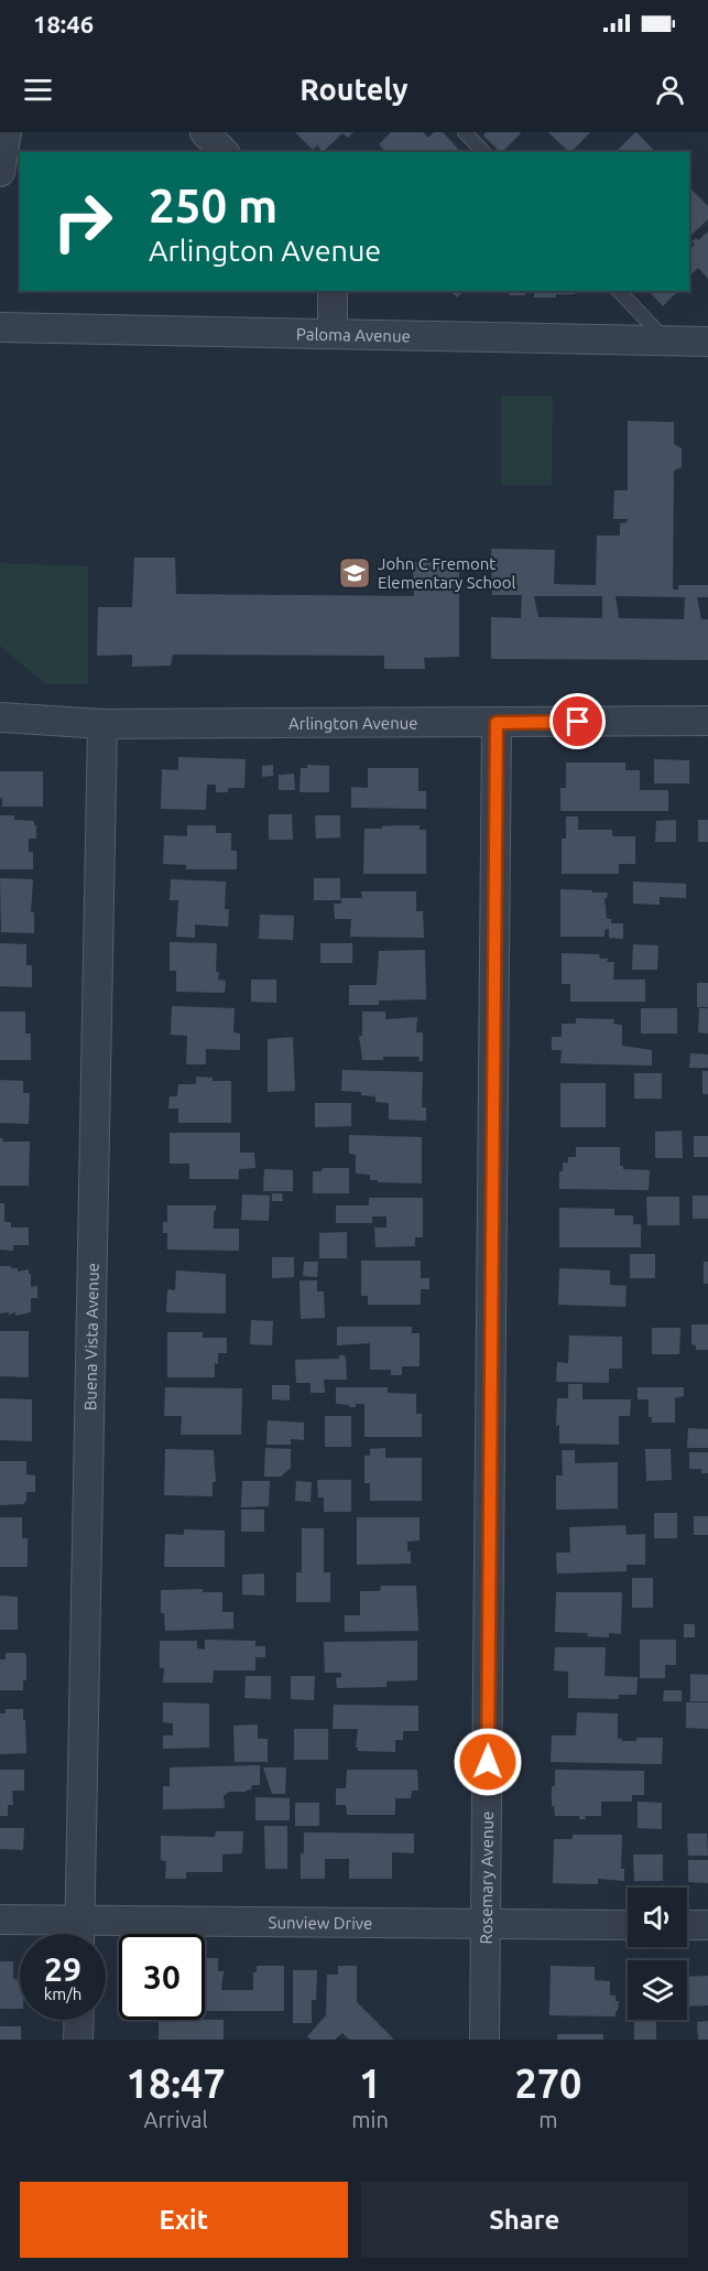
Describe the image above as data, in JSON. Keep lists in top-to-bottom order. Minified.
{"streets":{"street":["Paloma Avenue","Arlington Avenue","Buena Vista Avenue","Rosemary Avenue","Sunview Drive"]},"crossings":[["Arlington Avenue","Buena Vista Avenue"],["Arlington Avenue","Rosemary Avenue"],["Buena Vista Avenue","Sunview Drive"],["Rosemary Avenue","Sunview Drive"]],"places":{"school or university":["John C Fremont Elementary School"]},"page":{"status":"18:46","header":"Routely","turn":["250 m","Arlington Avenue"],"speed":"29 km/h","limit":"30","eta":["18:47","Arrival","1","min","270","m"],"buttons":["Exit","Share"]}}
